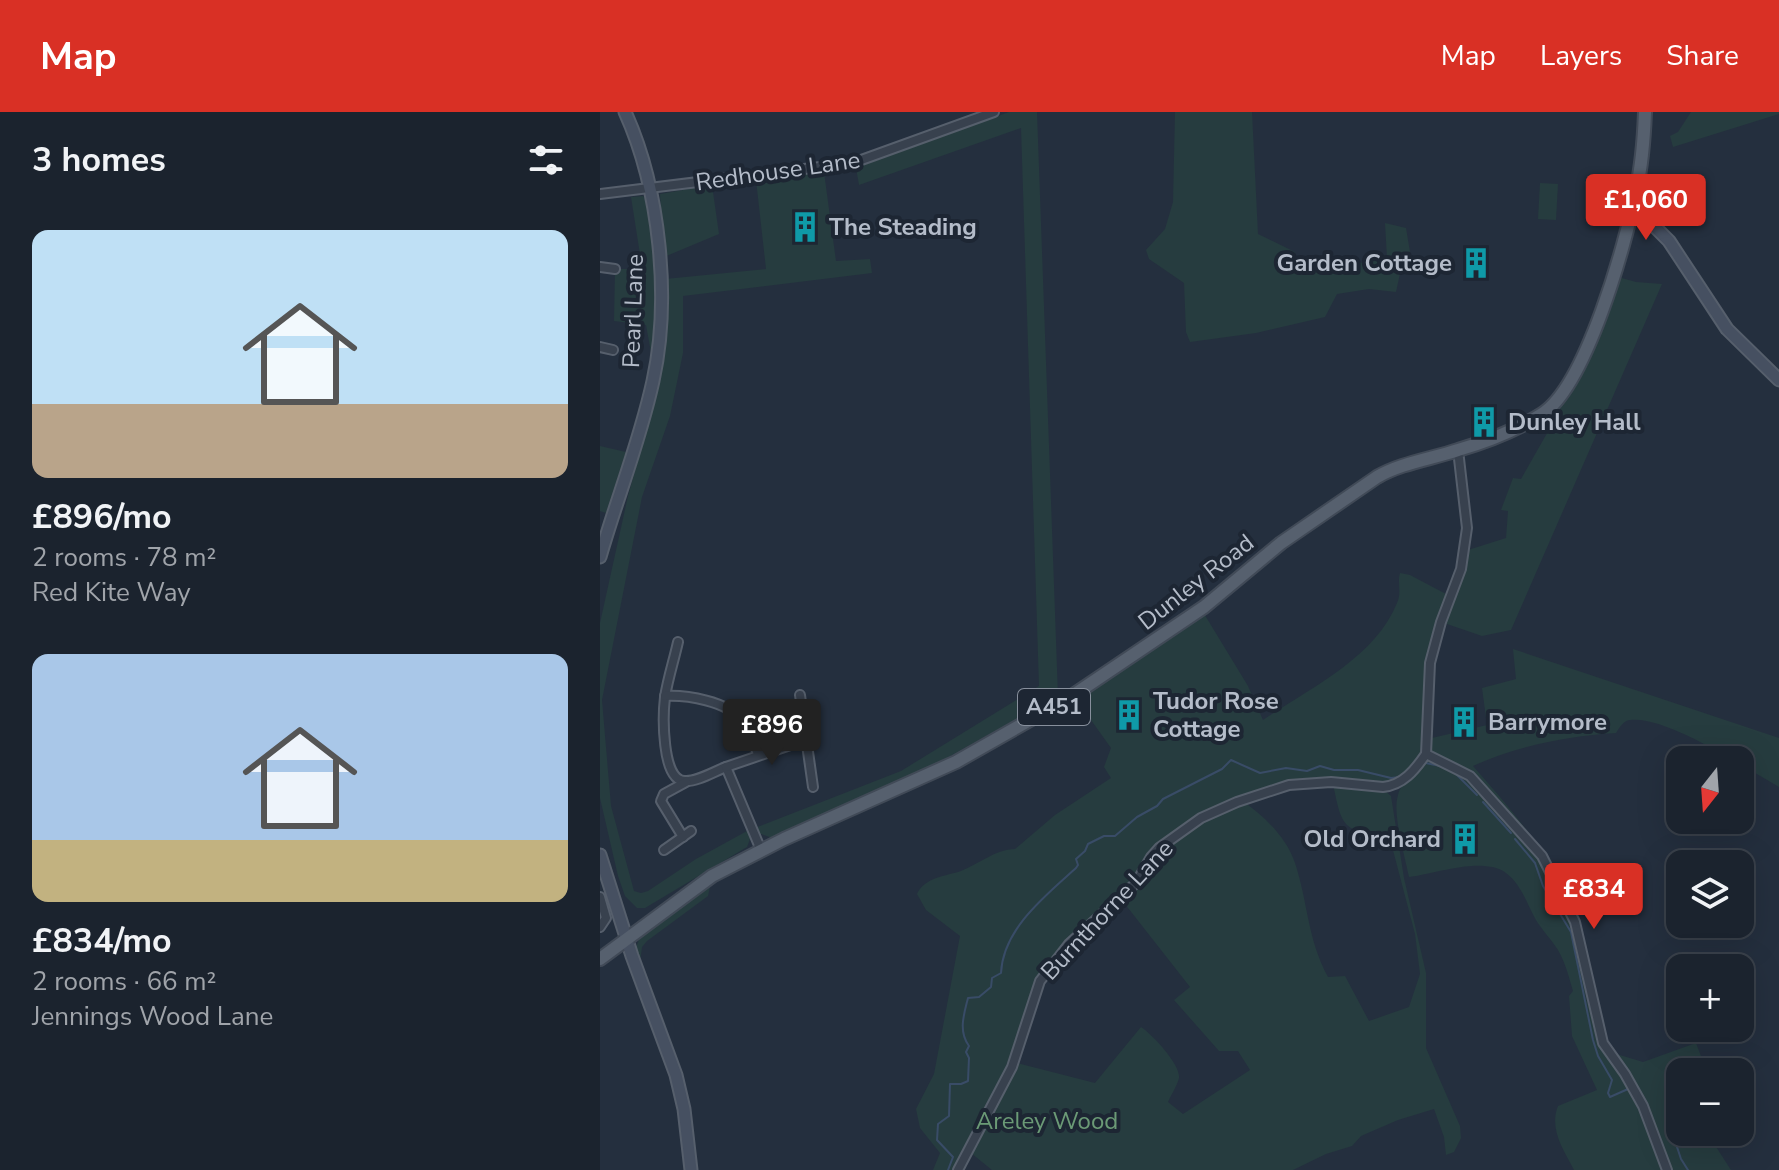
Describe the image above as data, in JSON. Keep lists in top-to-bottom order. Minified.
{"streets":{"main road":["Pearl Lane","Dunley Road","A451"],"street":["Redhouse Lane","Burnthorne Lane"]},"crossings":[["Redhouse Lane","Pearl Lane"]],"parks":["Areley Wood"],"places":{"building":["The Steading","Garden Cottage","Dunley Hall","Tudor Rose Cottage","Barrymore","Old Orchard"]},"north":"bottom","page":{"header":"Map","nav":["Map","Layers","Share"],"heading":"3 homes","price":["£1,060","£896","£834"],"list":[{"name":"£896/mo","note":"2 rooms · 78 m² · Red Kite Way"},{"name":"£834/mo","note":"2 rooms · 66 m² · Jennings Wood Lane"}],"map_buttons":["+","−"]}}
